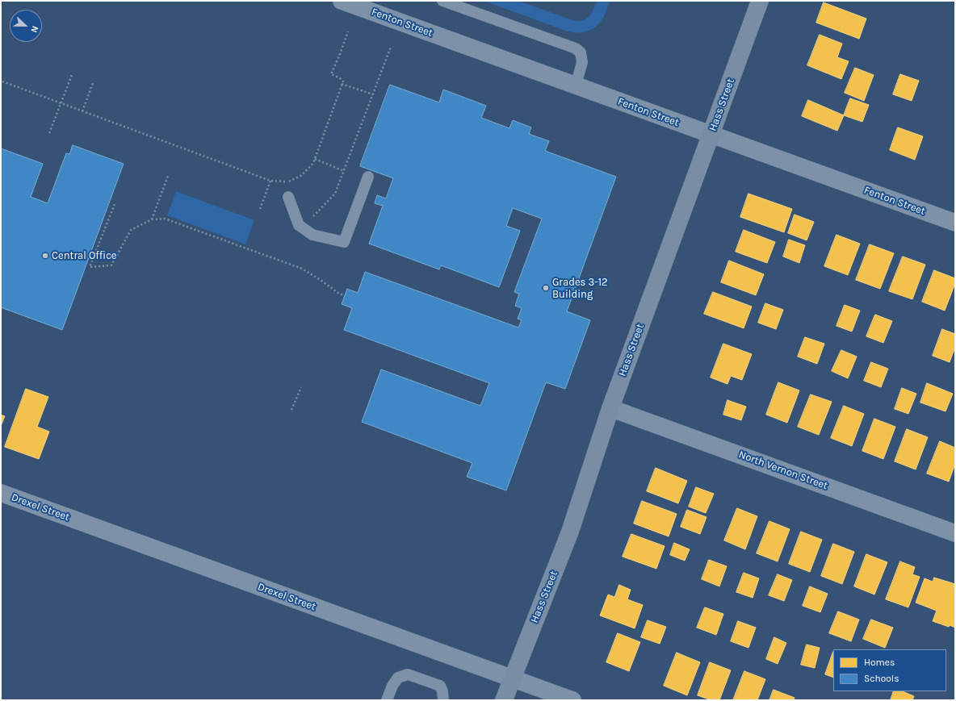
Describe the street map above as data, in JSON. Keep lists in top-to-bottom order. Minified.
{"streets":{"street":["Fenton Street","Hass Street","North Vernon Street","Drexel Street"]},"crossings":[["Fenton Street","Hass Street"],["Hass Street","North Vernon Street"],["Hass Street","Drexel Street"]],"places":["Central Office","Grades 3-12 Building"],"legend":["Homes","Schools"],"north":"right"}
